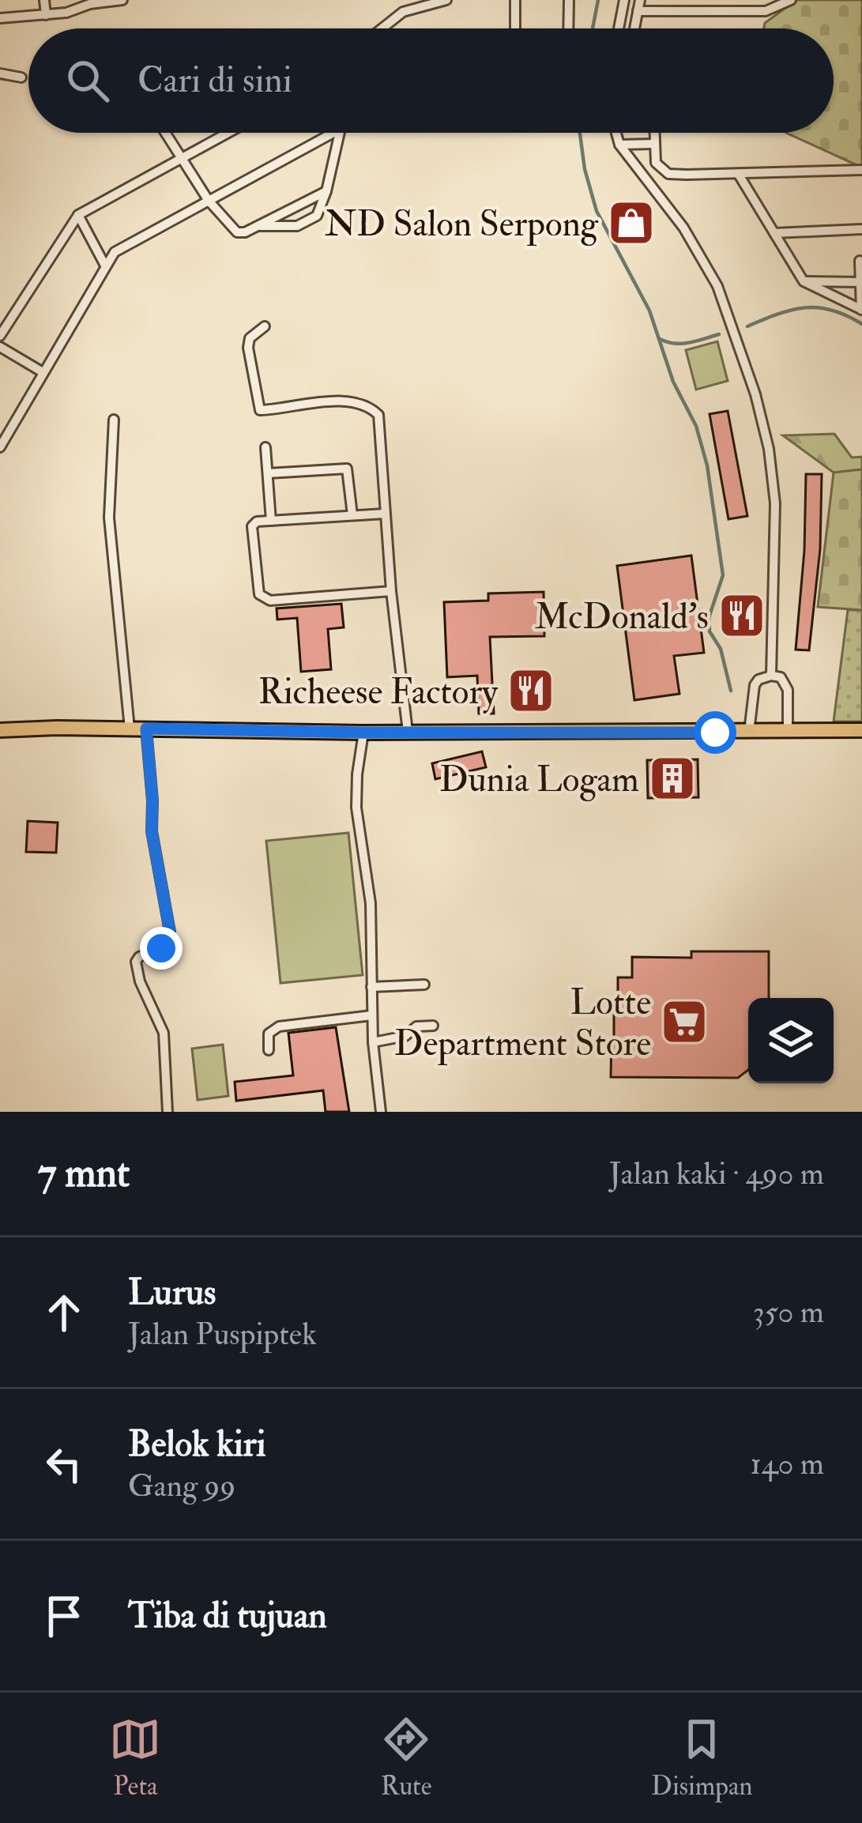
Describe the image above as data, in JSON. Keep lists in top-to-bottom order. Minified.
{"places":{"shop":["ND Salon Serpong"],"restaurant":["McDonald's","Richeese Factory"],"building":["Dunia Logam"],"supermarket":["Lotte Department Store"]},"page":{"search":"Cari di sini","heading":["7 mnt","Jalan kaki · 490 m"],"list":[["Lurus","Jalan Puspiptek","350 m"],["Belok kiri","Gang 99","140 m"],"Tiba di tujuan"],"nav":["Peta","Rute","Disimpan"]}}
